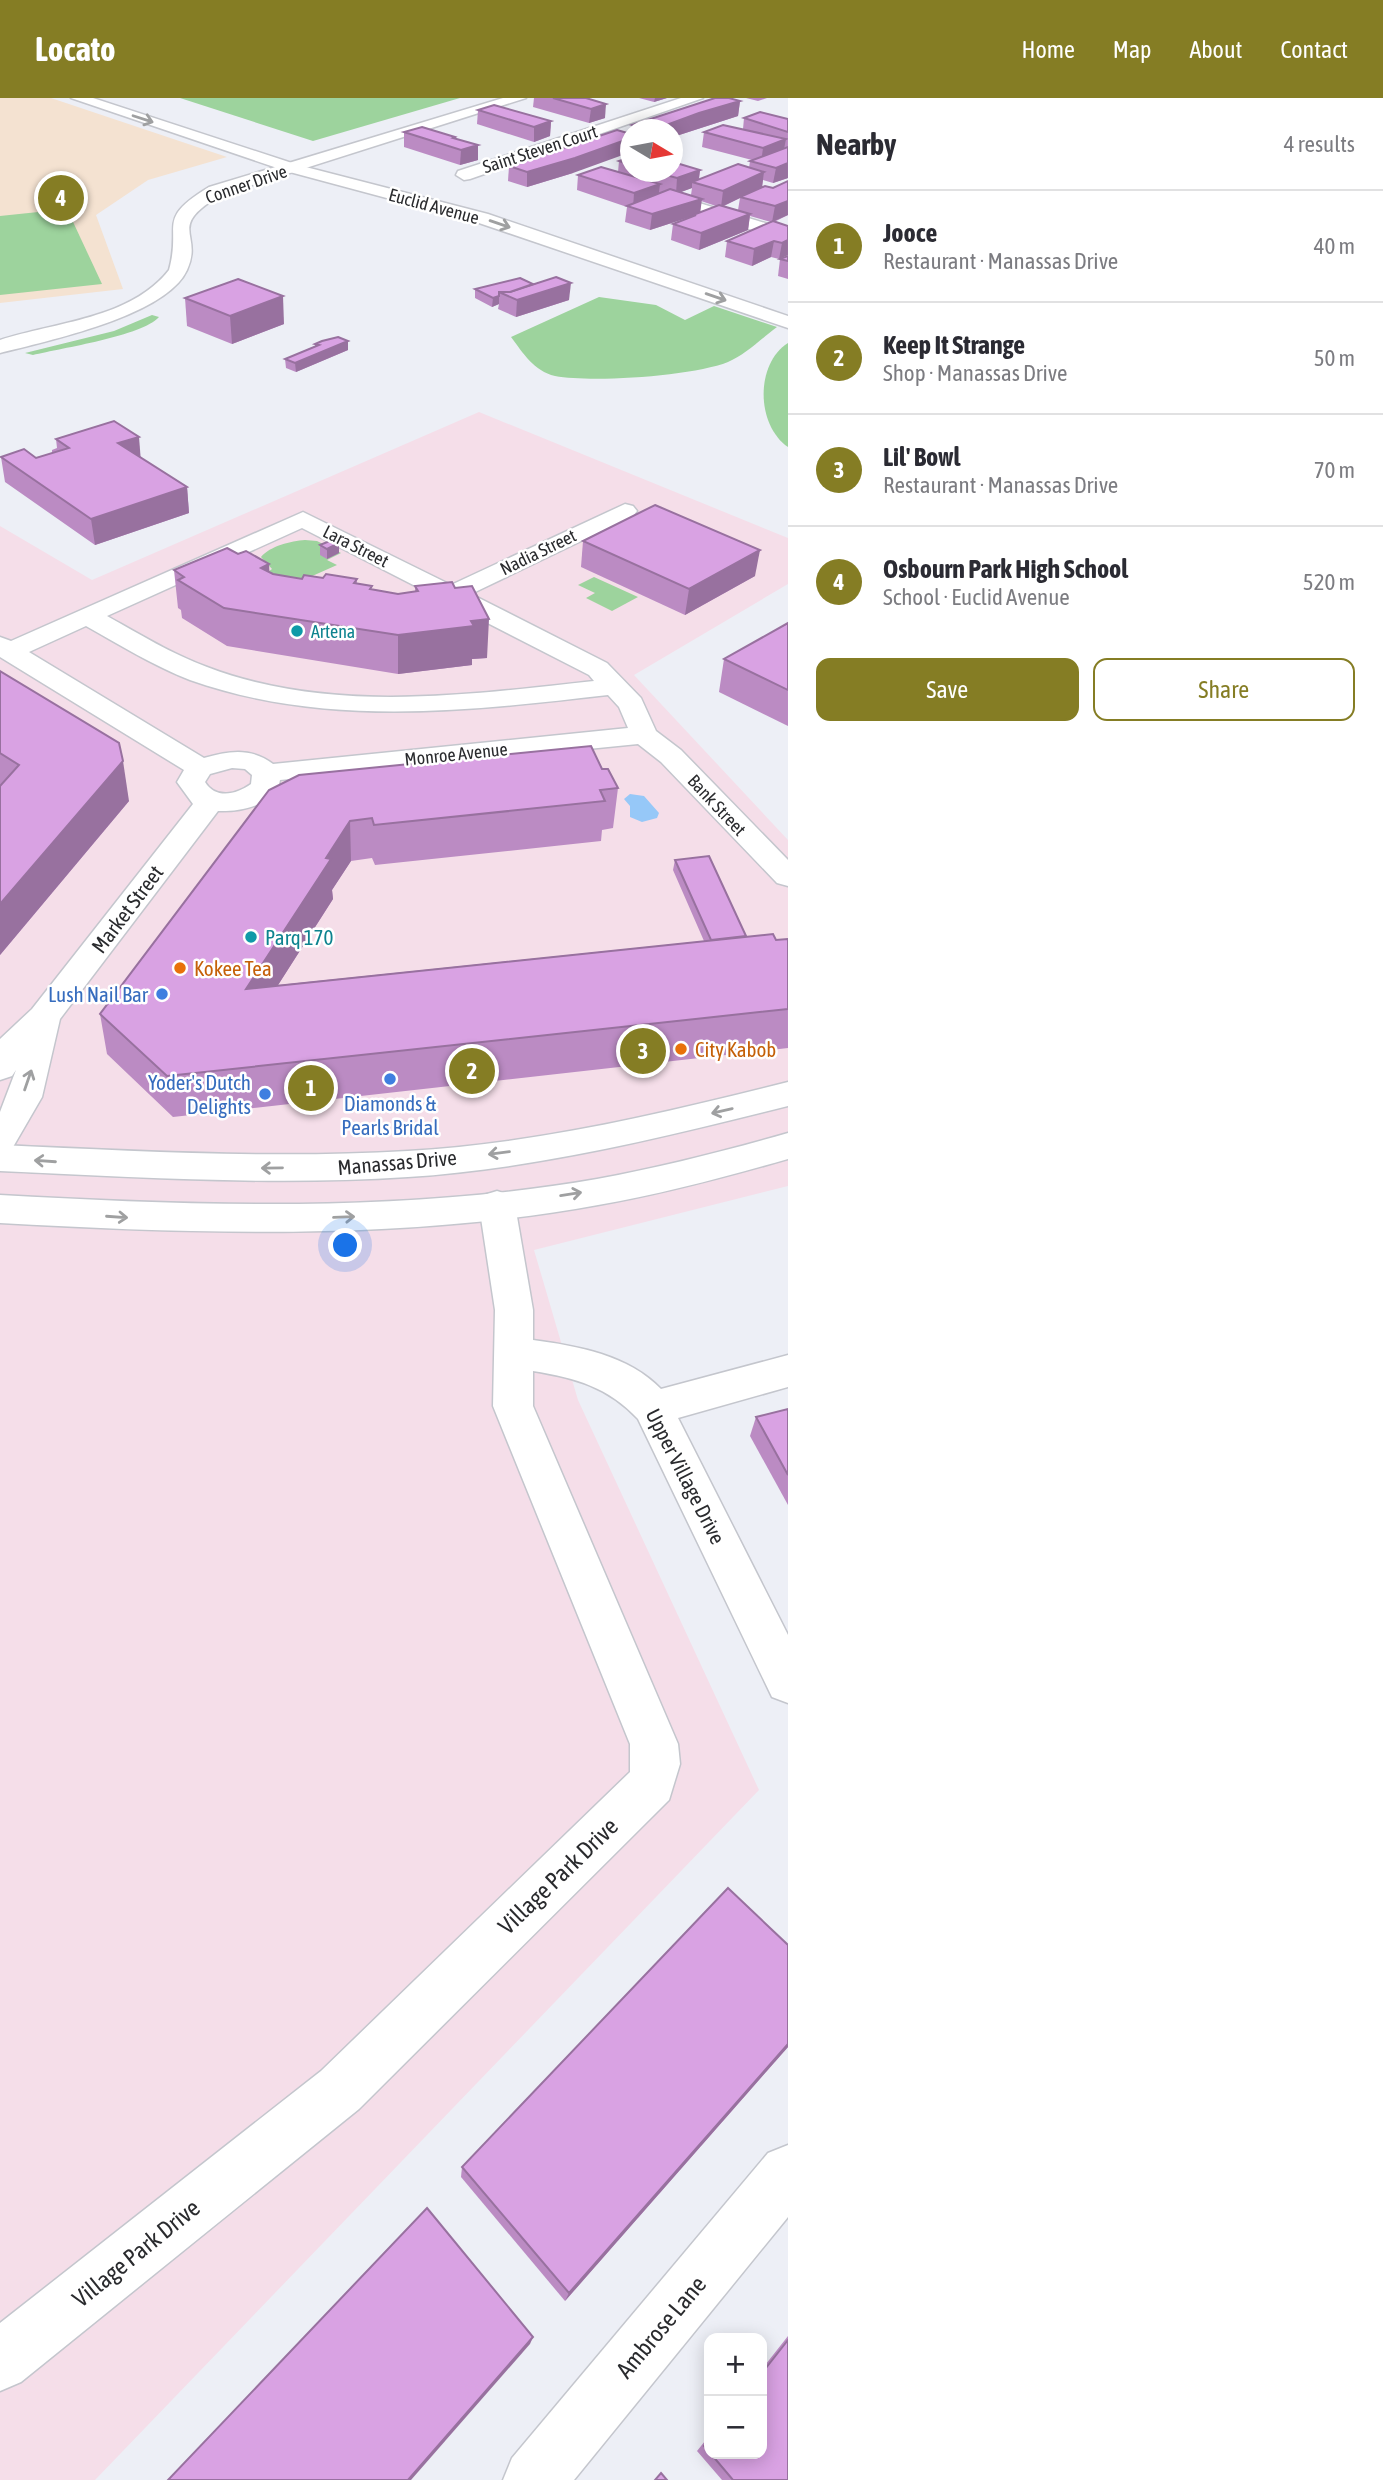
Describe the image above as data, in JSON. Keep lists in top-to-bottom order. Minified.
{"streets":{"street":["Saint Steven Court","Conner Drive","Euclid Avenue","Lara Street","Nadia Street","Monroe Avenue","Bank Street","Market Street","Manassas Drive","Upper Village Drive","Village Park Drive","Ambrose Lane"]},"crossings":[["Conner Drive","Euclid Avenue"],["Lara Street","Nadia Street"],["Lara Street","Monroe Avenue"],["Lara Street","Bank Street"],["Monroe Avenue","Bank Street"],["Upper Village Drive","Village Park Drive"]],"places":["Artena","Parq 170","Kokee Tea","Lush Nail Bar","City Kabob","Diamonds & Pearls Bridal","Yoder's Dutch Delights"],"north":"right","page":{"header":"Locato","nav":["Home","Map","About","Contact"],"heading":["Nearby","4 results"],"pins":["4","3","2","1"],"list":[{"mark":"1","name":"Jooce","note":"Restaurant · Manassas Drive","value":"40 m"},{"mark":"2","name":"Keep It Strange","note":"Shop · Manassas Drive","value":"50 m"},{"mark":"3","name":"Lil' Bowl","note":"Restaurant · Manassas Drive","value":"70 m"},{"mark":"4","name":"Osbourn Park High School","note":"School · Euclid Avenue","value":"520 m"}],"buttons":["Save","Share"],"map_buttons":["+","−"]}}
